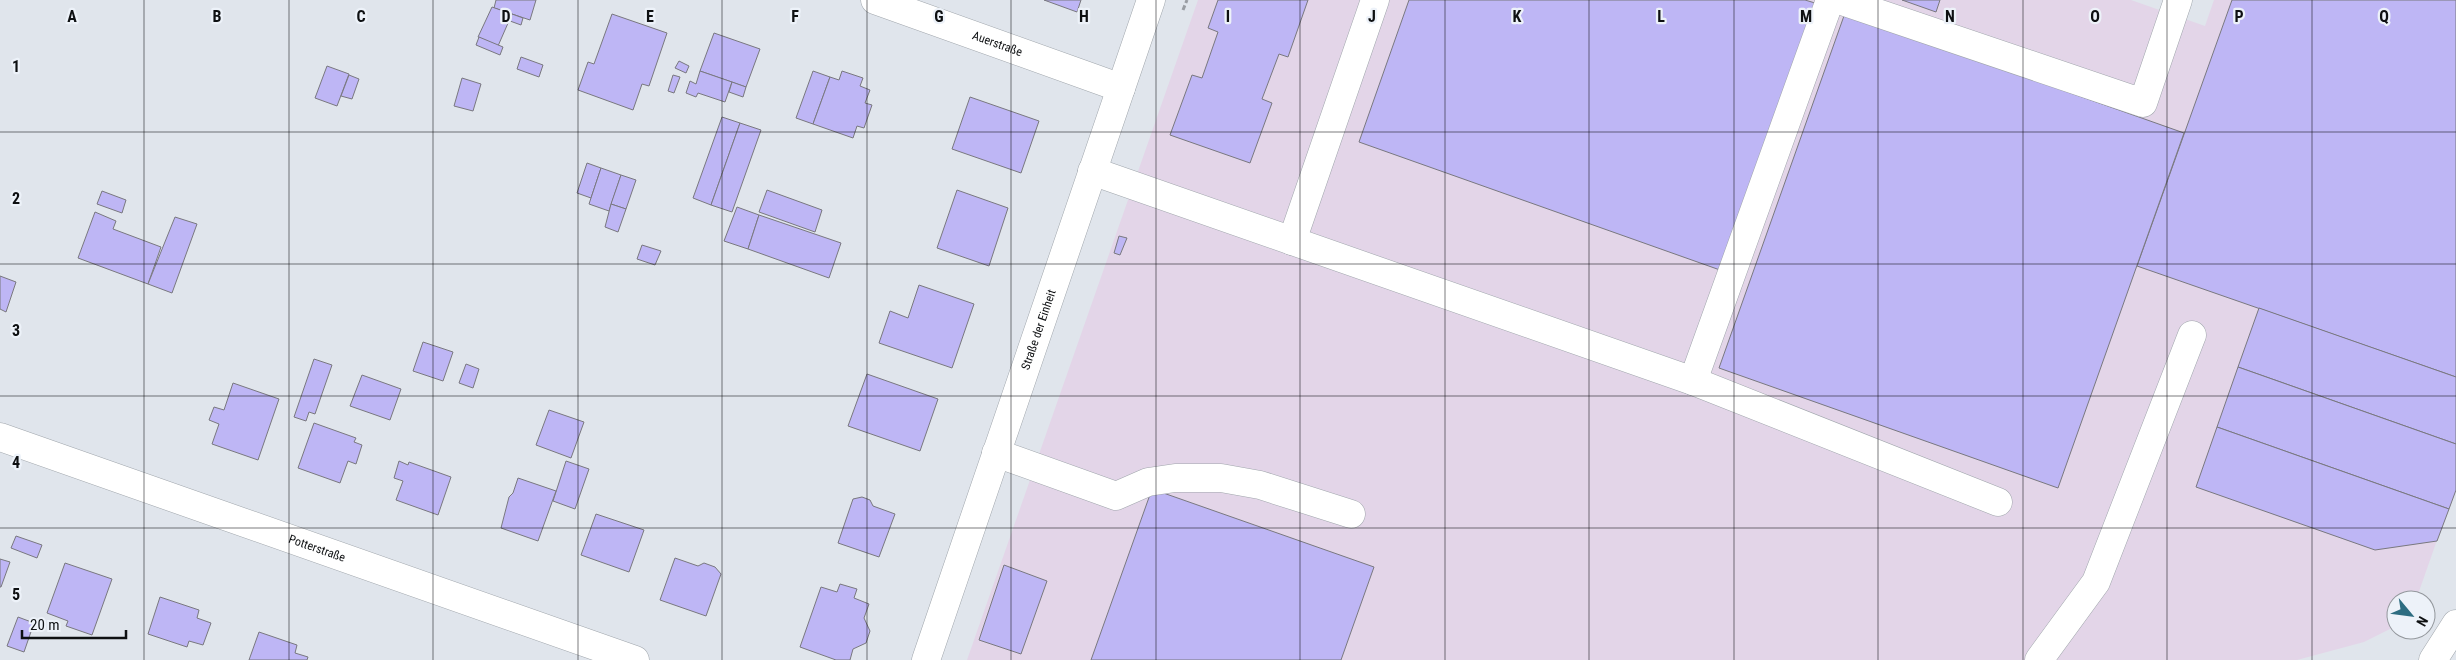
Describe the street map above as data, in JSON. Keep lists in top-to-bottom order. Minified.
{"streets":{"street":["Auerstraße","Straße der Einheit","Potterstraße"]},"crossings":[["Auerstraße","Straße der Einheit"]],"scale_bar":"20 m","north":"bottom right","grid":{"columns":["A","B","C","D","E","F","G","H","I","J","K","L","M","N","O","P","Q"],"rows":["1","2","3","4","5"]}}
